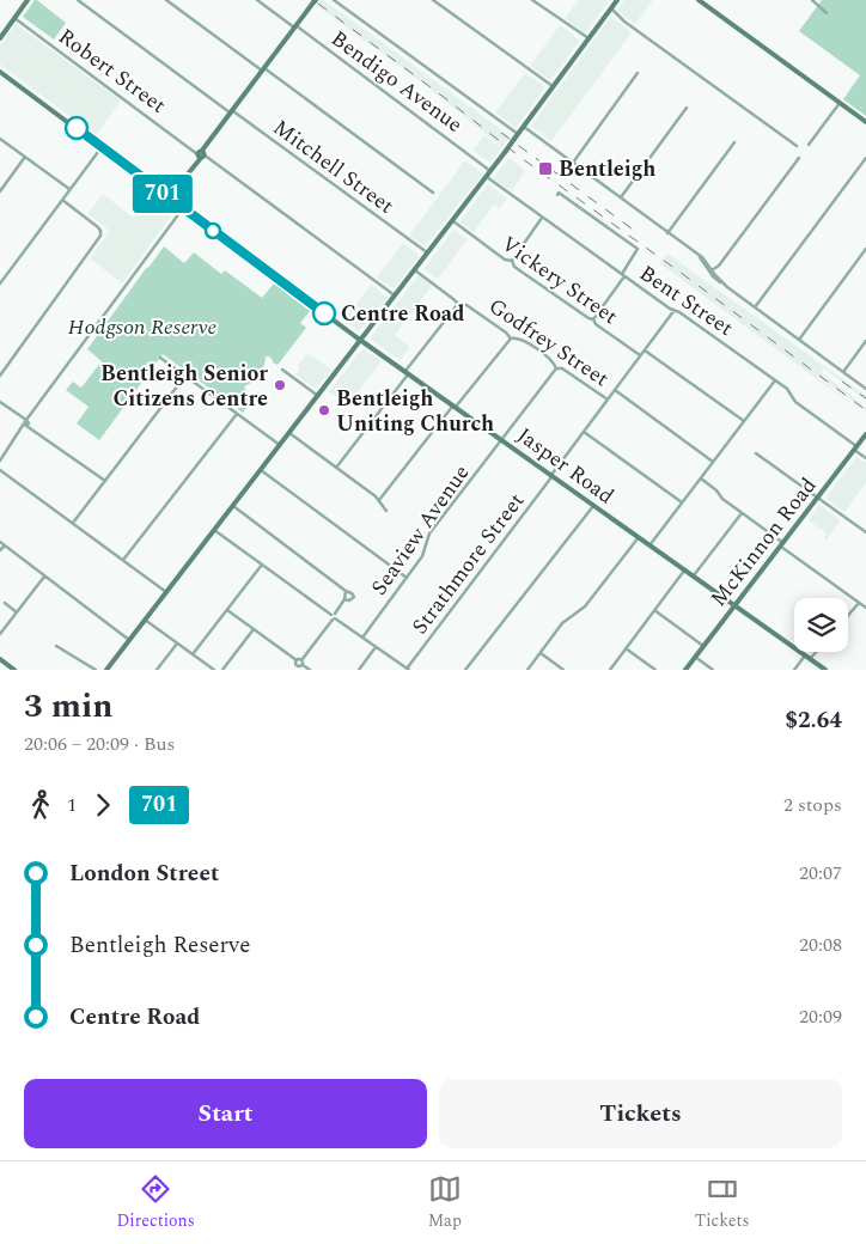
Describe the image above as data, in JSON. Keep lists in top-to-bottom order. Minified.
{"streets":{"main road":["Jasper Road","McKinnon Road"],"street":["Robert Street","Bendigo Avenue","Mitchell Street","Vickery Street","Bent Street","Godfrey Street","Seaview Avenue","Strathmore Street"]},"crossings":[["Vickery Street","Strathmore Street"],["Bent Street","McKinnon Road"],["Bent Street","Strathmore Street"],["Godfrey Street","Seaview Avenue"],["Godfrey Street","Strathmore Street"],["Jasper Road","Seaview Avenue"],["Jasper Road","McKinnon Road"],["Jasper Road","Strathmore Street"]],"parks":["Hodgson Reserve"],"places":{"transit":["Bentleigh"],"other":["Centre Road","Bentleigh Senior Citizens Centre","Bentleigh Uniting Church"]},"lines":["bus line 701"],"page":{"on_map":"701","heading":["3 min","20:06 – 20:09 · Bus","$2.64"],"legs":["1","701","2 stops"],"list":[{"name":"London Street","value":"20:07"},{"name":"Bentleigh Reserve","value":"20:08"},{"name":"Centre Road","value":"20:09"}],"buttons":["Start","Tickets"],"tabs":["Directions","Map","Tickets"]}}
